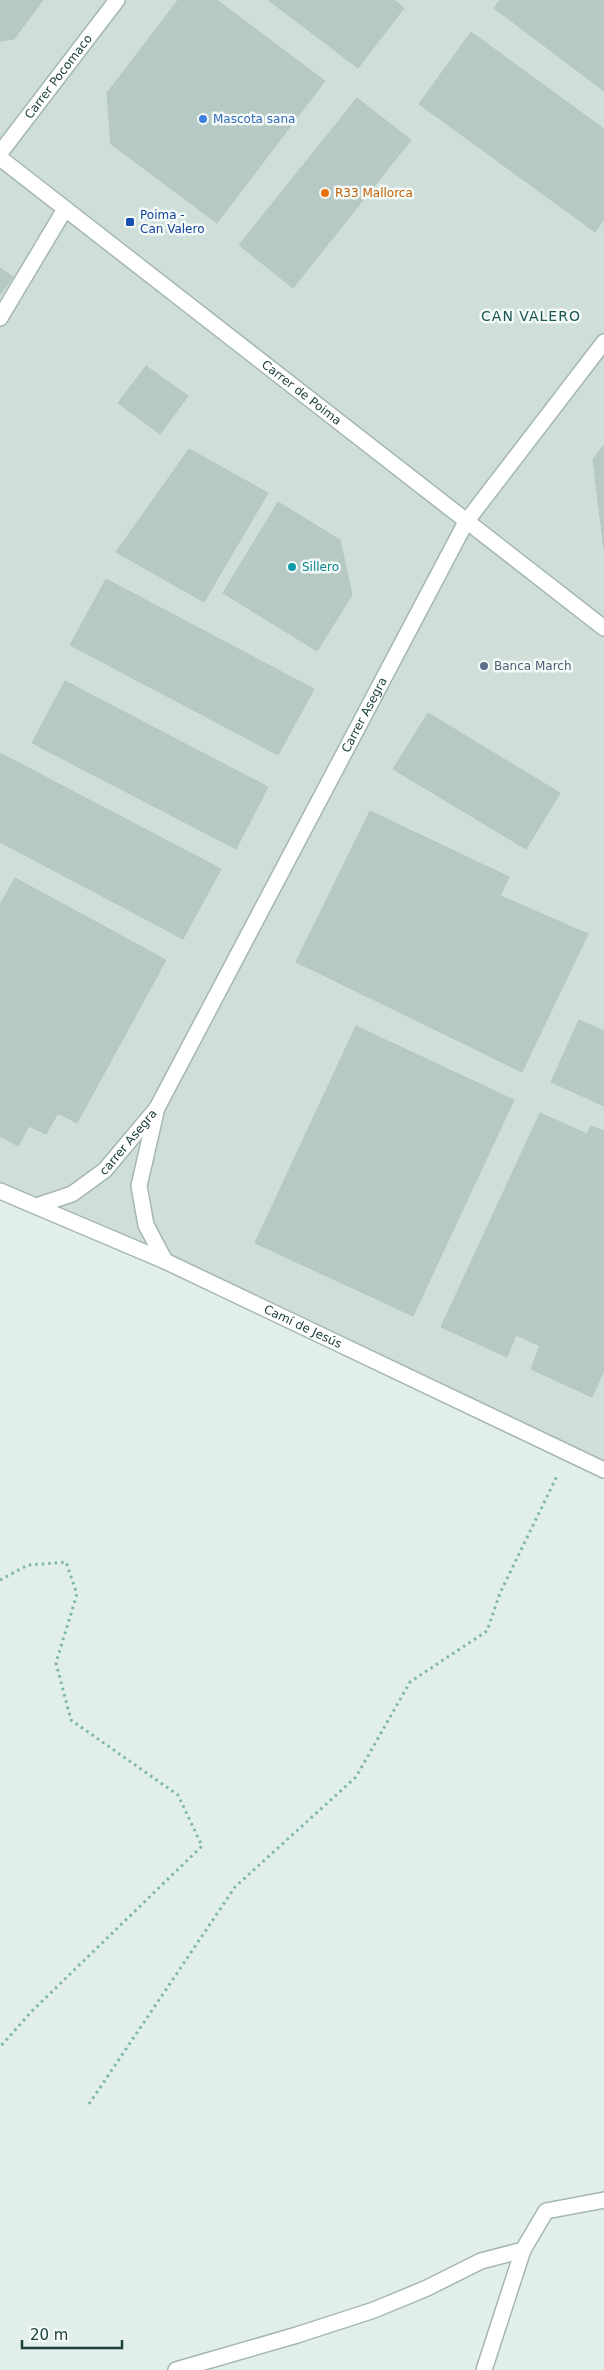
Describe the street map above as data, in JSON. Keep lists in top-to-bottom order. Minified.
{"streets":{"street":["Carrer Pocomaco","Carrer de Poima","Carrer Asegra","carrer Asegra","Camí de Jesús"]},"crossings":[["Carrer de Poima","Carrer Asegra"],["Carrer Asegra","carrer Asegra"],["carrer Asegra","Camí de Jesús"]],"districts":["CAN VALERO"],"places":{"other":["Mascota sana","R33 Mallorca","Sillero","Banca March"],"transit":["Poima - Can Valero"]},"scale_bar":"20 m"}
